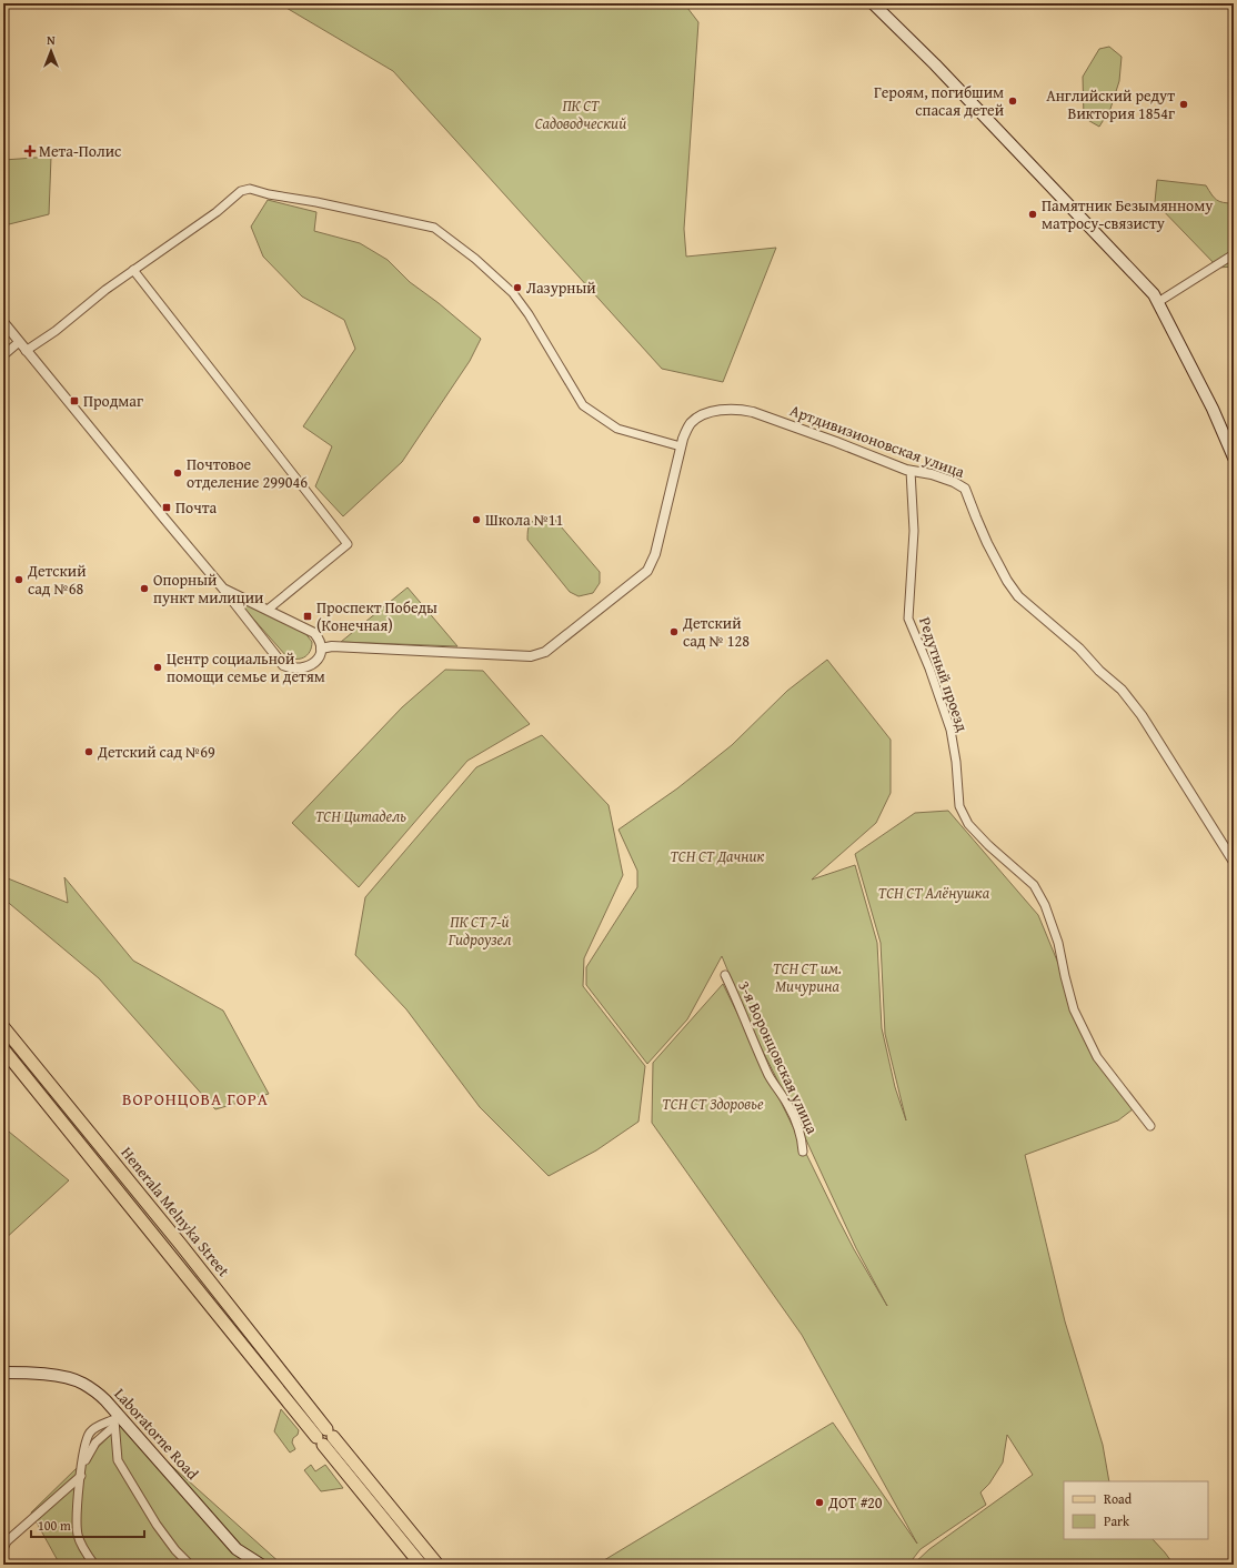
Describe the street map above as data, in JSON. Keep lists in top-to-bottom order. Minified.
{"streets":{"main road":["Henerala Melnyka Street","Laboratorne Road"],"street":["Артдивизионовская улица","Редутный проезд","3-я Воронцовская улица"]},"crossings":[["Артдивизионовская улица","Редутный проезд"]],"districts":["ВОРОНЦОВА ГОРА"],"parks":["ПК СТ Садоводческий","ТСН Цитадель","ТСН СТ Дачник","ТСН СТ Алёнушка","ПК СТ 7-й Гидроузел","ТСН СТ им. Мичурина","ТСН СТ Здоровье"],"places":{"other":["Героям, погибшим спасая детей","Английский редут Виктория 1854г","Памятник Безымянному матросу-связисту","Лазурный","Почтовое отделение 299046","Школа №11","Детский сад №68","Опорный пункт милиции","Детский сад № 128","Центр социальной помощи семье и детям","Детский сад №69","ДОТ #20"],"health":["Мета-Полис"],"transit":["Продмаг","Почта","Проспект Победы (Конечная)"]},"legend":["Road","Park"],"scale_bar":"100 m","north":"top"}
